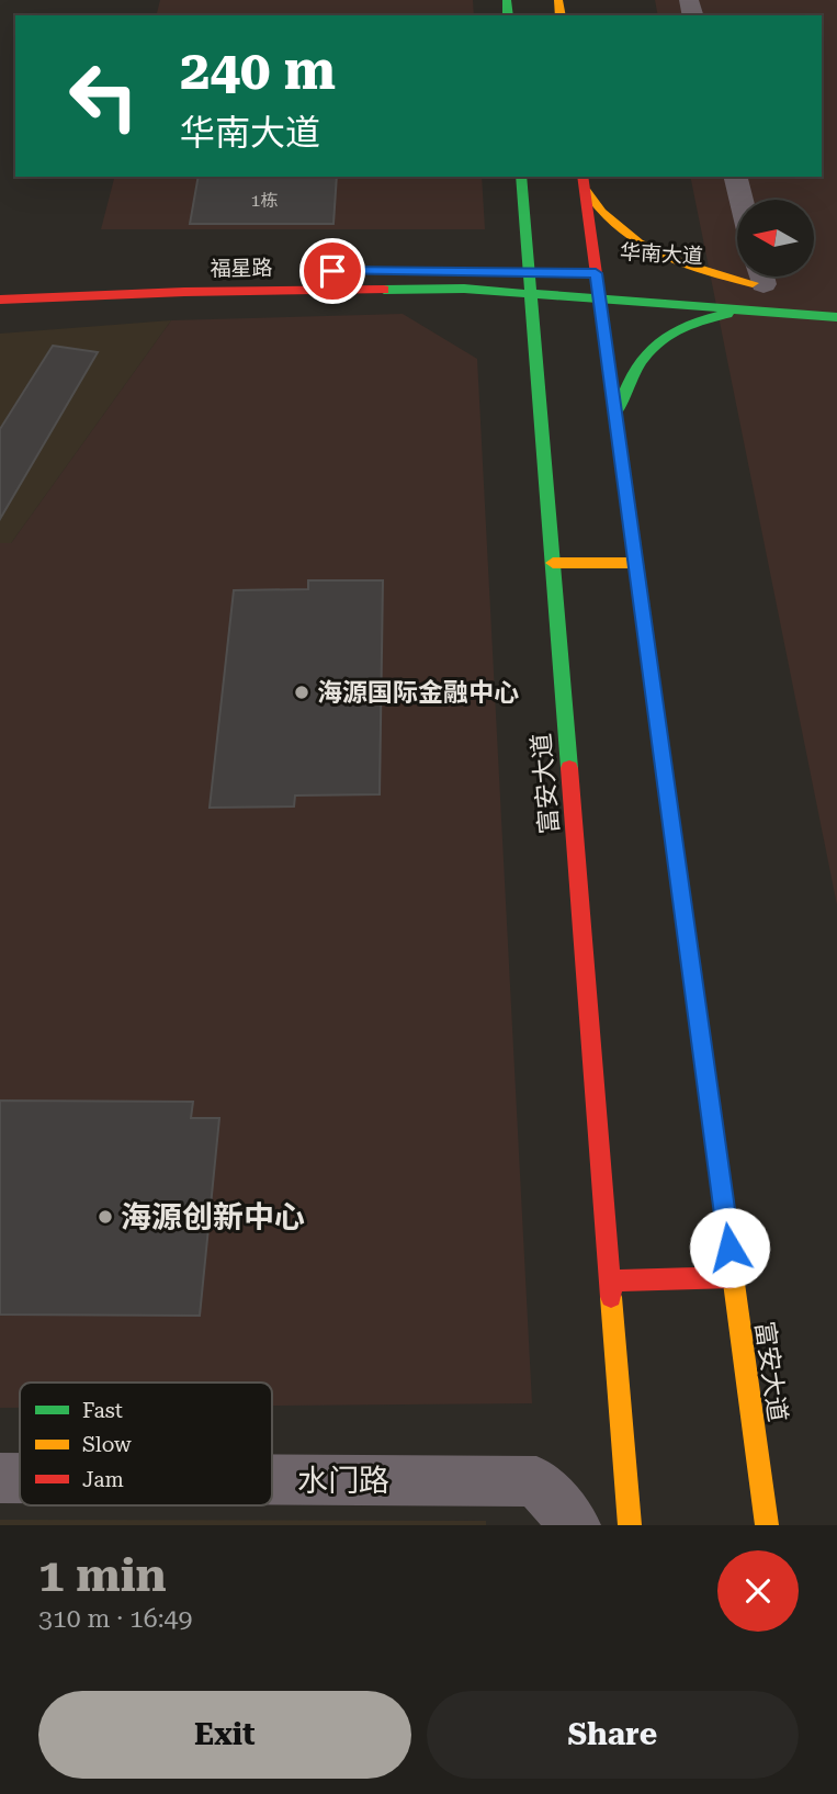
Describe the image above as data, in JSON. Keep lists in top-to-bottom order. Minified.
{"streets":{"main road":["华南大道","福星路","富安大道"],"street":["水门路"]},"crossings":[["华南大道","福星路"],["华南大道","富安大道"],["福星路","富安大道"]],"places":["海源国际金融中心","海源创新中心"],"house_numbers":["1栋"],"legend":["Fast","Slow","Jam"],"north":"left","page":{"turn":["240 m","华南大道"],"heading":["1 min","310 m · 16:49"],"buttons":["Exit","Share"]}}
